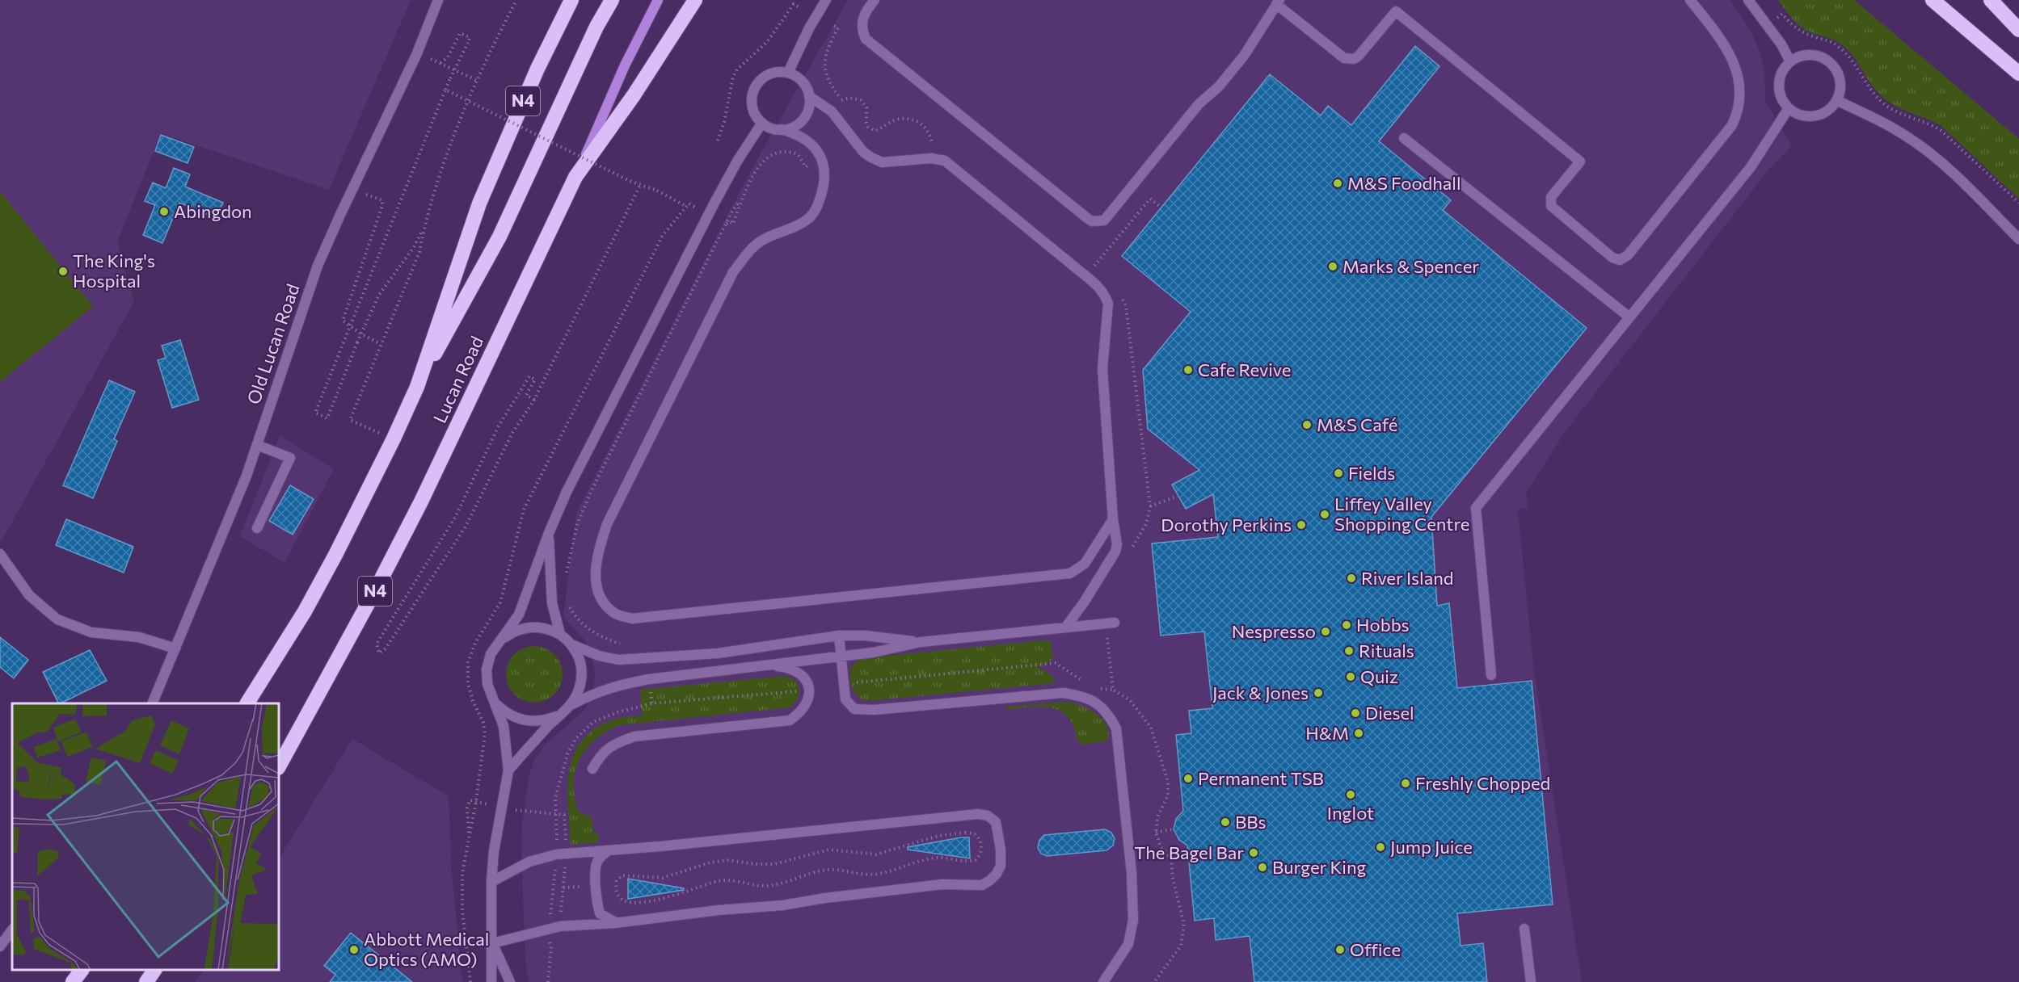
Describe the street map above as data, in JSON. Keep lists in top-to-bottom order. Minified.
{"streets":{"highway":["N4","Lucan Road"],"street":["Old Lucan Road"]},"places":["M&S Foodhall","Abingdon","Marks & Spencer","The King's Hospital","Cafe Revive","M&S Café","Fields","Liffey Valley Shopping Centre","Dorothy Perkins","River Island","Hobbs","Nespresso","Rituals","Quiz","Jack & Jones","Diesel","H&M","Permanent TSB","Freshly Chopped","Inglot","BBs","Jump Juice","The Bagel Bar","Burger King","Abbott Medical Optics (AMO)","Office"]}
